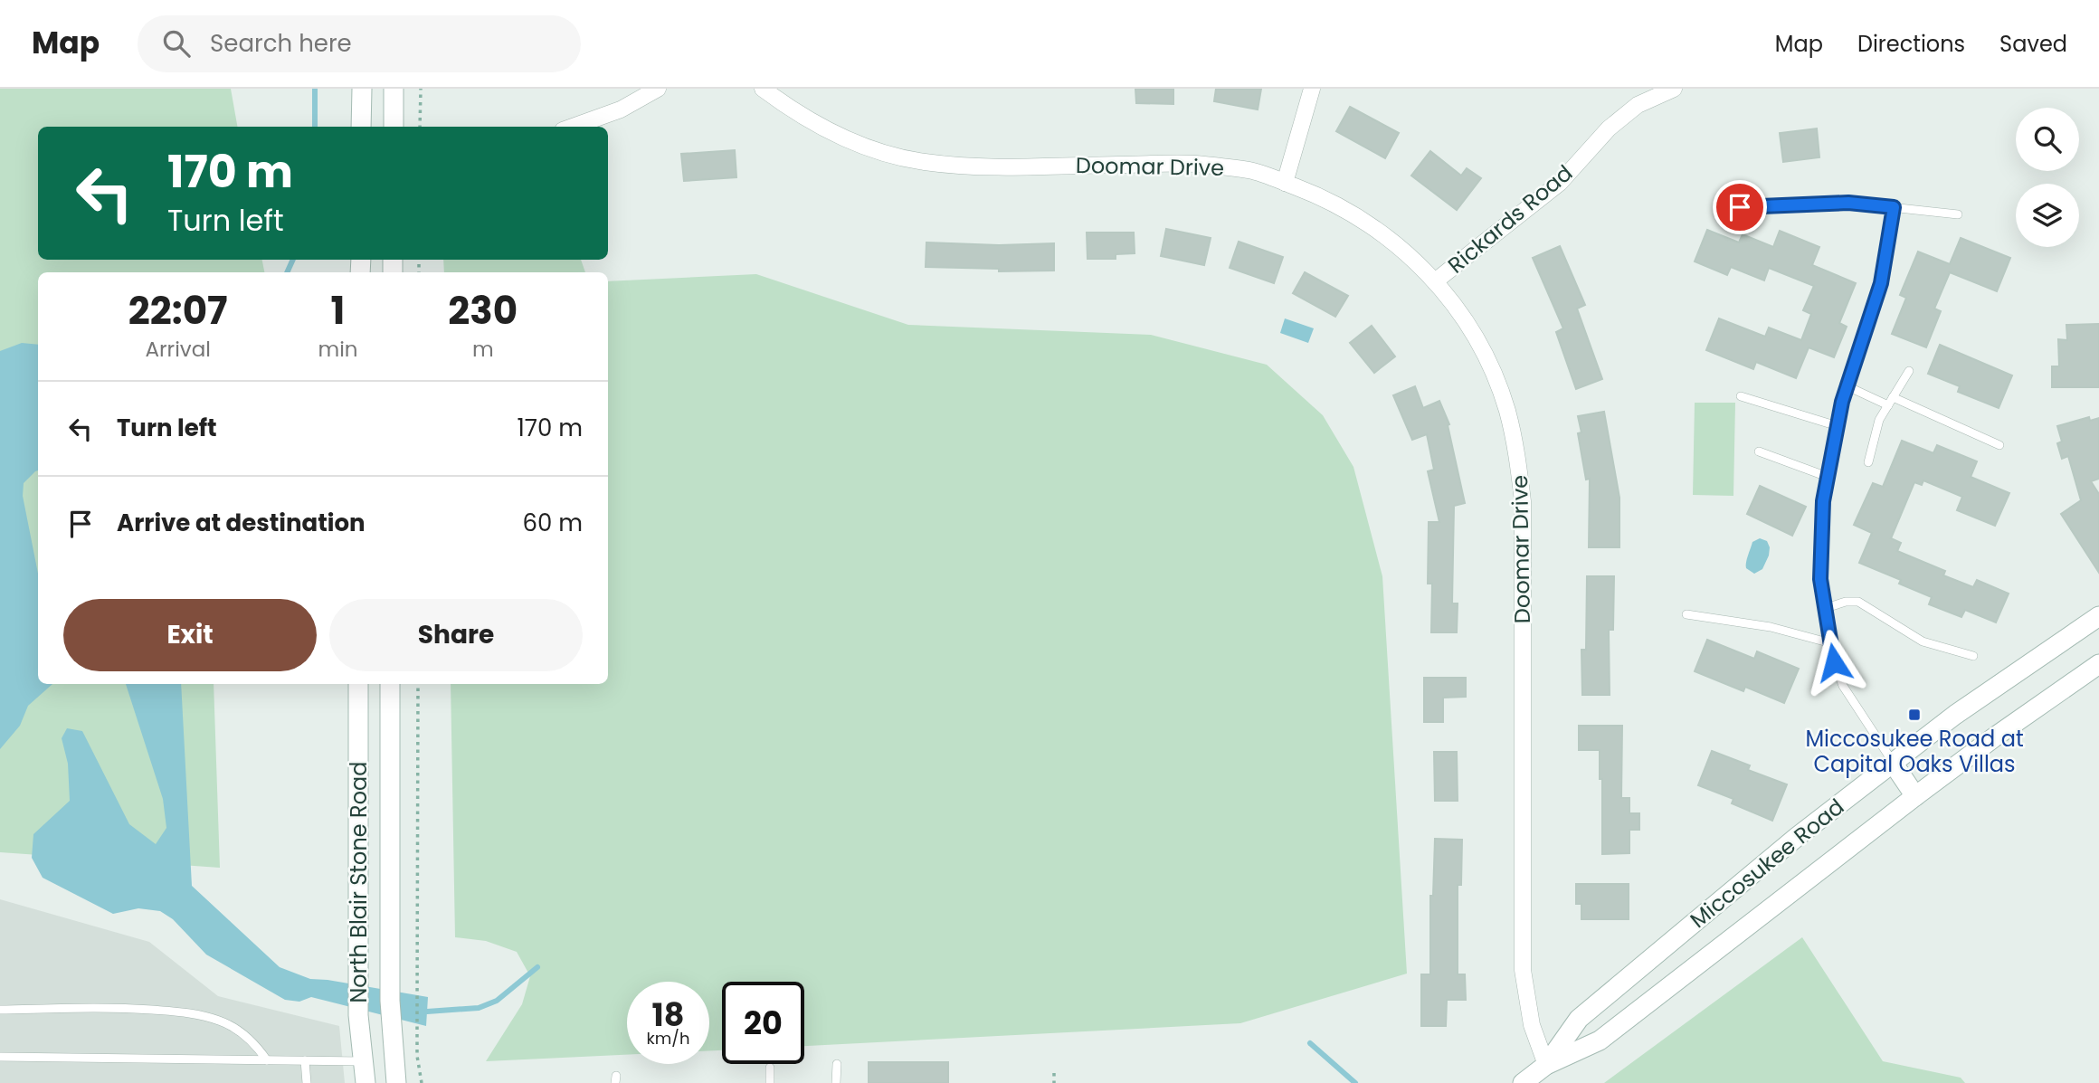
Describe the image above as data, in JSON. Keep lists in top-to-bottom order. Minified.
{"streets":{"street":["Doomar Drive","Rickards Road","Miccosukee Road","North Blair Stone Road"]},"crossings":[["Doomar Drive","Rickards Road"],["Doomar Drive","Miccosukee Road"]],"places":{"transit":["Miccosukee Road at Capital Oaks Villas"]},"page":{"header":"Map","search":"Search here","nav":["Map","Directions","Saved"],"turn":["170 m","Turn left"],"eta":["22:07","Arrival","1","min","230","m"],"list":[{"name":"Turn left","value":"170 m"},{"name":"Arrive at destination","value":"60 m"}],"buttons":["Exit","Share"],"speed":"18 km/h","limit":"20"}}
